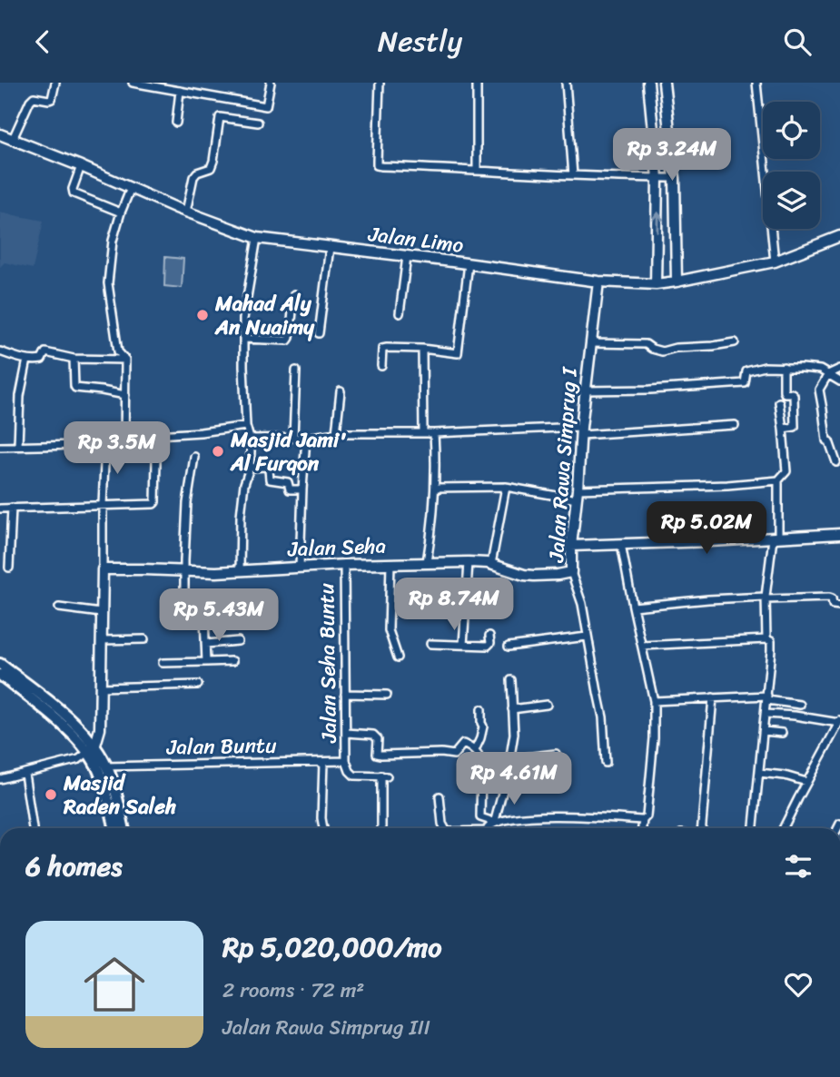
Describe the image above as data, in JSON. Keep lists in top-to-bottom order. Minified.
{"streets":{"street":["Jalan Limo","Jalan Rawa Simprug I","Jalan Seha","Jalan Seha Buntu","Jalan Buntu"]},"crossings":[["Jalan Limo","Jalan Rawa Simprug I"],["Jalan Rawa Simprug I","Jalan Seha"],["Jalan Seha","Jalan Seha Buntu"],["Jalan Seha Buntu","Jalan Buntu"]],"places":["Mahad Aly An Nuaimy","Masjid Jami' Al Furqon","Masjid Raden Saleh"],"page":{"header":"Nestly","price":["Rp 3.24M","Rp 3.5M","Rp 5.02M","Rp 8.74M","Rp 5.43M","Rp 4.61M"],"heading":"6 homes","list":[{"name":"Rp 5,020,000/mo","note":"2 rooms · 72 m² · Jalan Rawa Simprug III"}]}}
